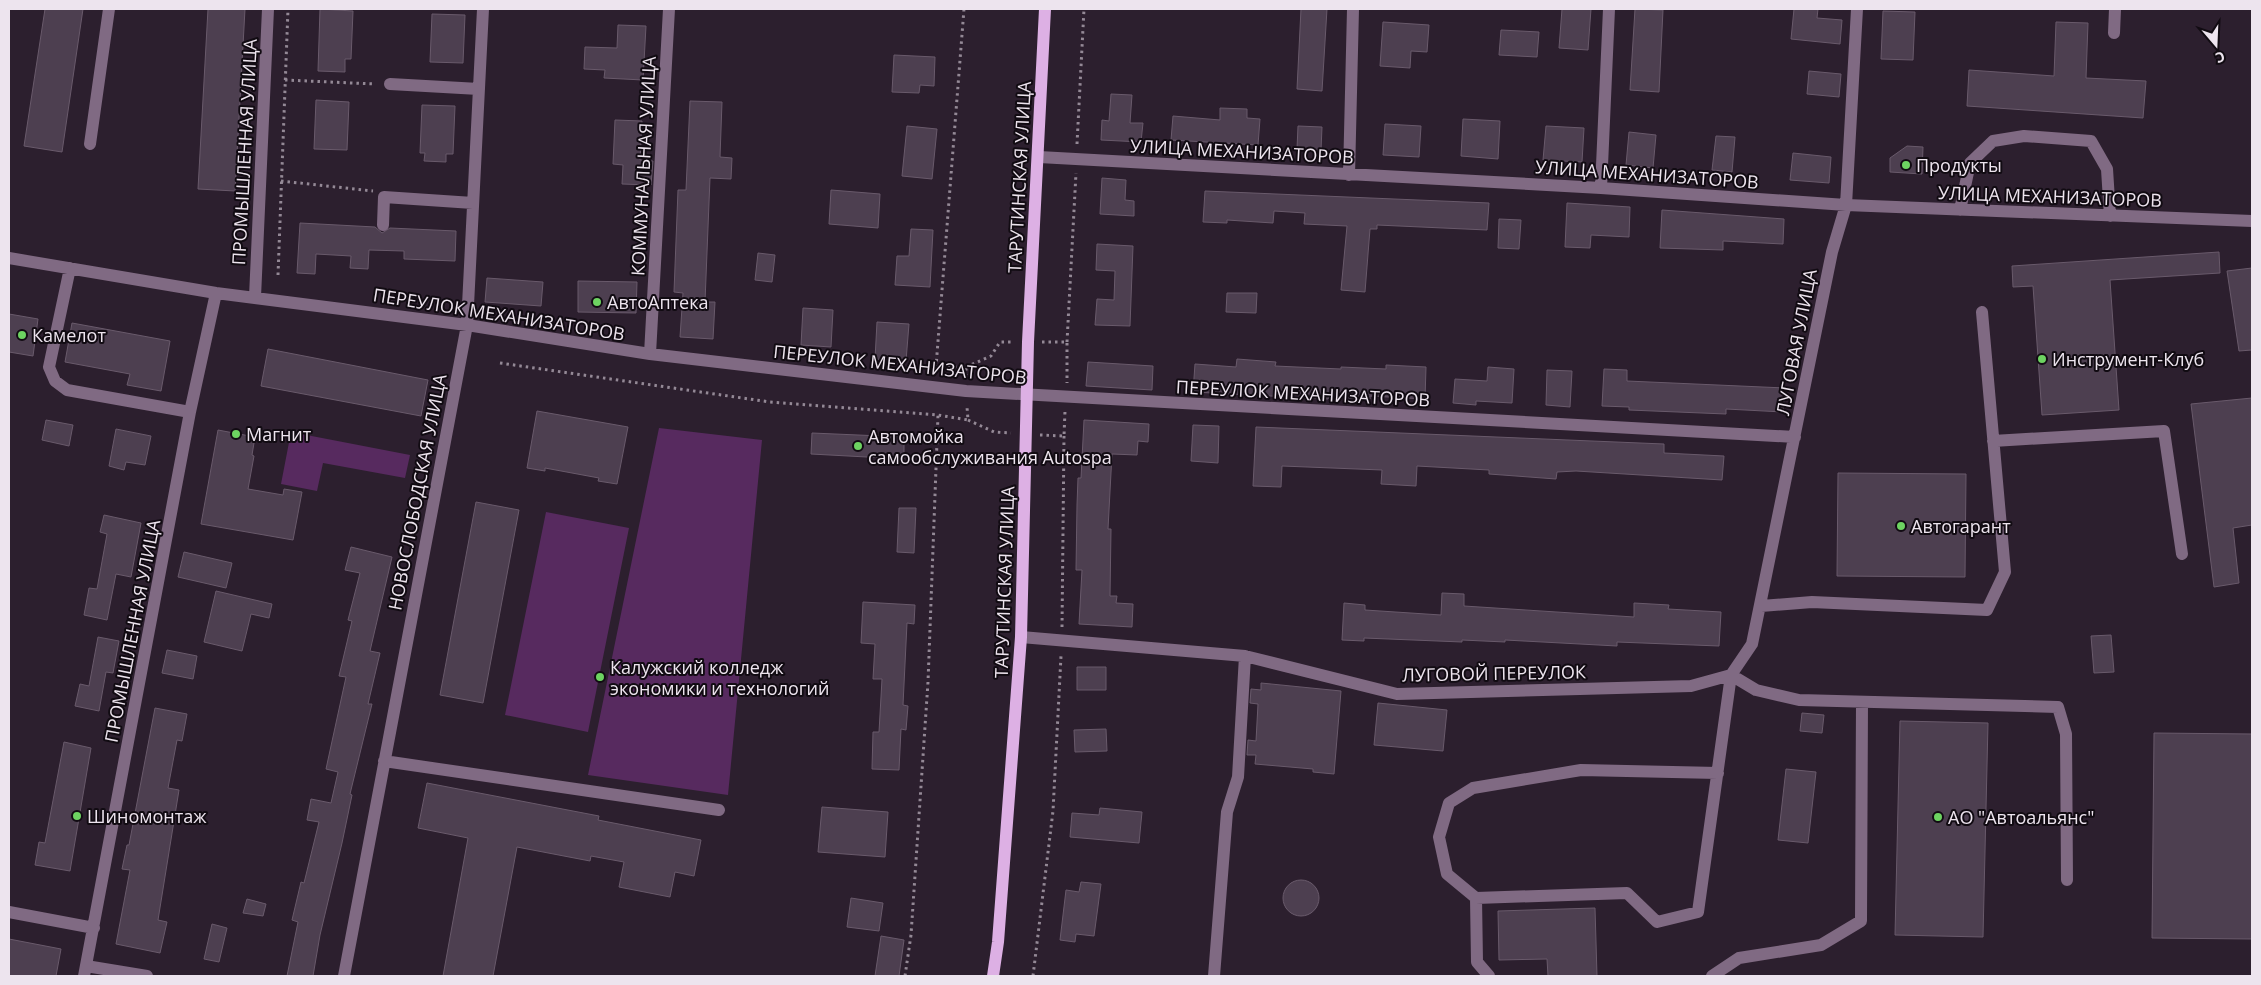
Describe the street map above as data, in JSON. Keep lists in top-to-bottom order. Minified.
{"streets":{"main road":["ТАРУТИНСКАЯ УЛИЦА"],"street":["УЛИЦА МЕХАНИЗАТОРОВ","ПРОМЫШЛЕННАЯ УЛИЦА","КОММУНАЛЬНАЯ УЛИЦА","ПЕРЕУЛОК МЕХАНИЗАТОРОВ","ЛУГОВАЯ УЛИЦА","НОВОСЛОБОДСКАЯ УЛИЦА","ЛУГОВОЙ ПЕРЕУЛОК"]},"crossings":[["УЛИЦА МЕХАНИЗАТОРОВ","ТАРУТИНСКАЯ УЛИЦА"],["УЛИЦА МЕХАНИЗАТОРОВ","ЛУГОВАЯ УЛИЦА"],["ПРОМЫШЛЕННАЯ УЛИЦА","ПЕРЕУЛОК МЕХАНИЗАТОРОВ"],["КОММУНАЛЬНАЯ УЛИЦА","ПЕРЕУЛОК МЕХАНИЗАТОРОВ"],["ТАРУТИНСКАЯ УЛИЦА","ПЕРЕУЛОК МЕХАНИЗАТОРОВ"],["ТАРУТИНСКАЯ УЛИЦА","ЛУГОВОЙ ПЕРЕУЛОК"],["ПЕРЕУЛОК МЕХАНИЗАТОРОВ","ЛУГОВАЯ УЛИЦА"],["ПЕРЕУЛОК МЕХАНИЗАТОРОВ","НОВОСЛОБОДСКАЯ УЛИЦА"],["ЛУГОВАЯ УЛИЦА","ЛУГОВОЙ ПЕРЕУЛОК"]],"places":["Продукты","АвтоАптека","Камелот","Инструмент-Клуб","Магнит","Автомойка самообслуживания Autospa","Автогарант","Калужский колледж экономики и технологий","Шиномонтаж","АО \"Автоальянс\""],"north":"bottom"}
